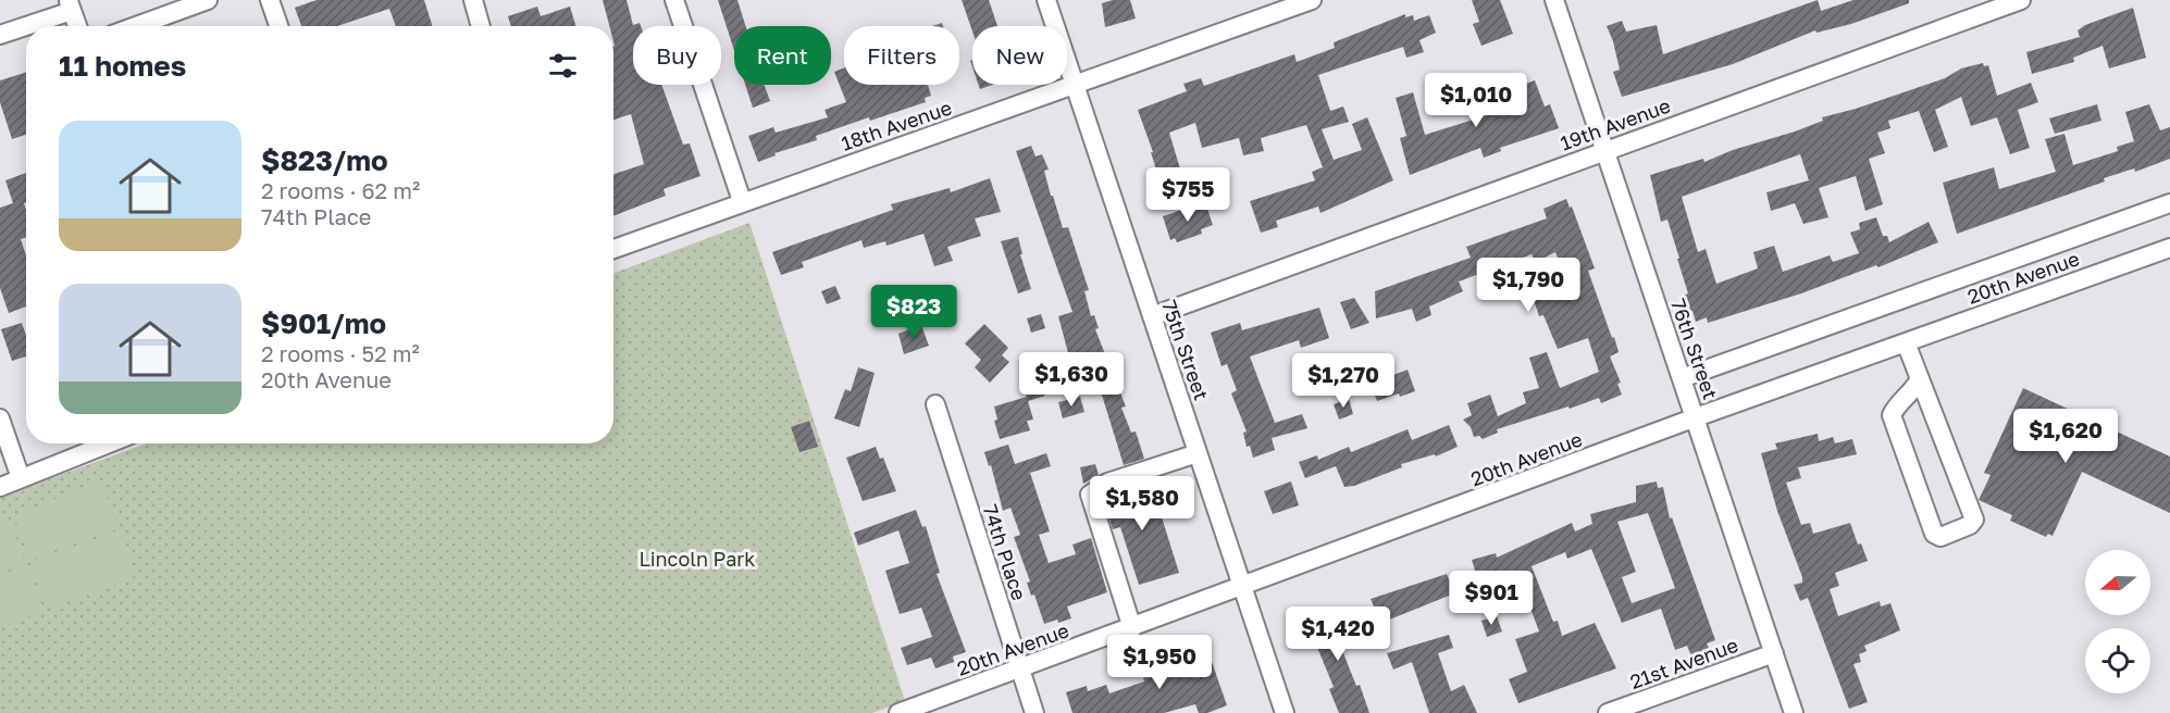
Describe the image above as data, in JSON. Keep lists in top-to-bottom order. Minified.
{"streets":{"street":["19th Avenue","18th Avenue","20th Avenue","76th Street","75th Street","74th Place","21st Avenue"]},"crossings":[["19th Avenue","76th Street"],["19th Avenue","75th Street"],["18th Avenue","75th Street"],["20th Avenue","76th Street"],["20th Avenue","75th Street"],["20th Avenue","74th Place"],["76th Street","21st Avenue"]],"parks":["Lincoln Park"],"north":"left","page":{"chip":["Buy","Rent","Filters","New"],"heading":"11 homes","price":["$1,010","$755","$1,790","$823","$1,630","$1,270","$1,620","$1,580","$901","$1,420","$1,950"],"list":[{"name":"$823/mo","note":"2 rooms · 62 m² · 74th Place"},{"name":"$901/mo","note":"2 rooms · 52 m² · 20th Avenue"}]}}
